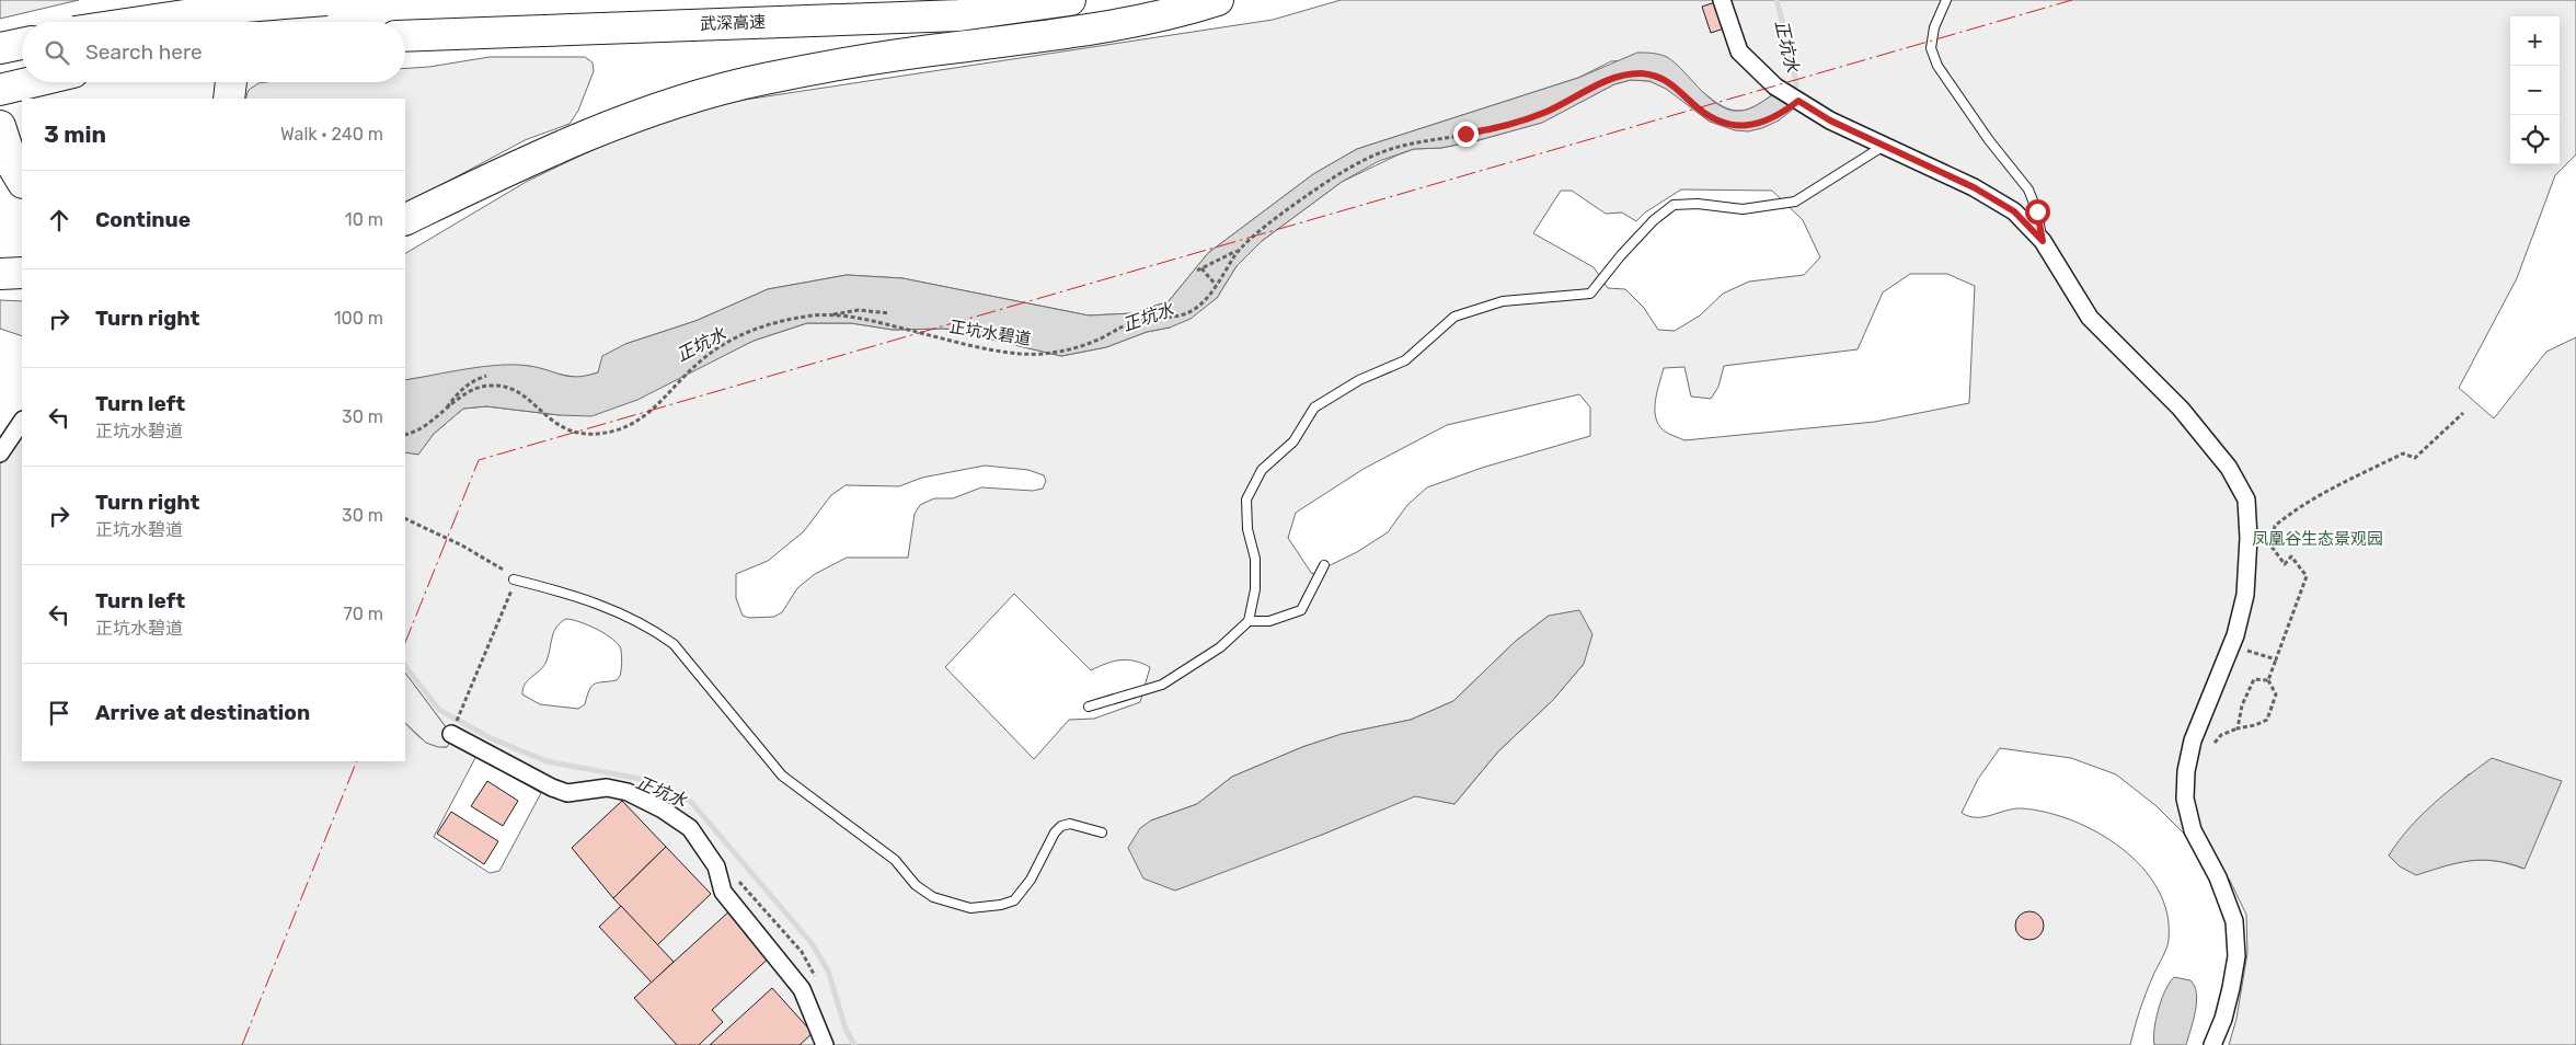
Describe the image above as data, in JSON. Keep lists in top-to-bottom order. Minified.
{"streets":{"highway":["武深高速"],"path":["正坑水碧道"]},"water":["正坑水"],"parks":["凤凰谷生态景观园"],"page":{"map_buttons":["+","−"],"search":"Search here","heading":["3 min","Walk · 240 m"],"list":[["Continue","10 m"],["Turn right","100 m"],["Turn left","正坑水碧道","30 m"],["Turn right","正坑水碧道","30 m"],["Turn left","正坑水碧道","70 m"],"Arrive at destination"]}}
